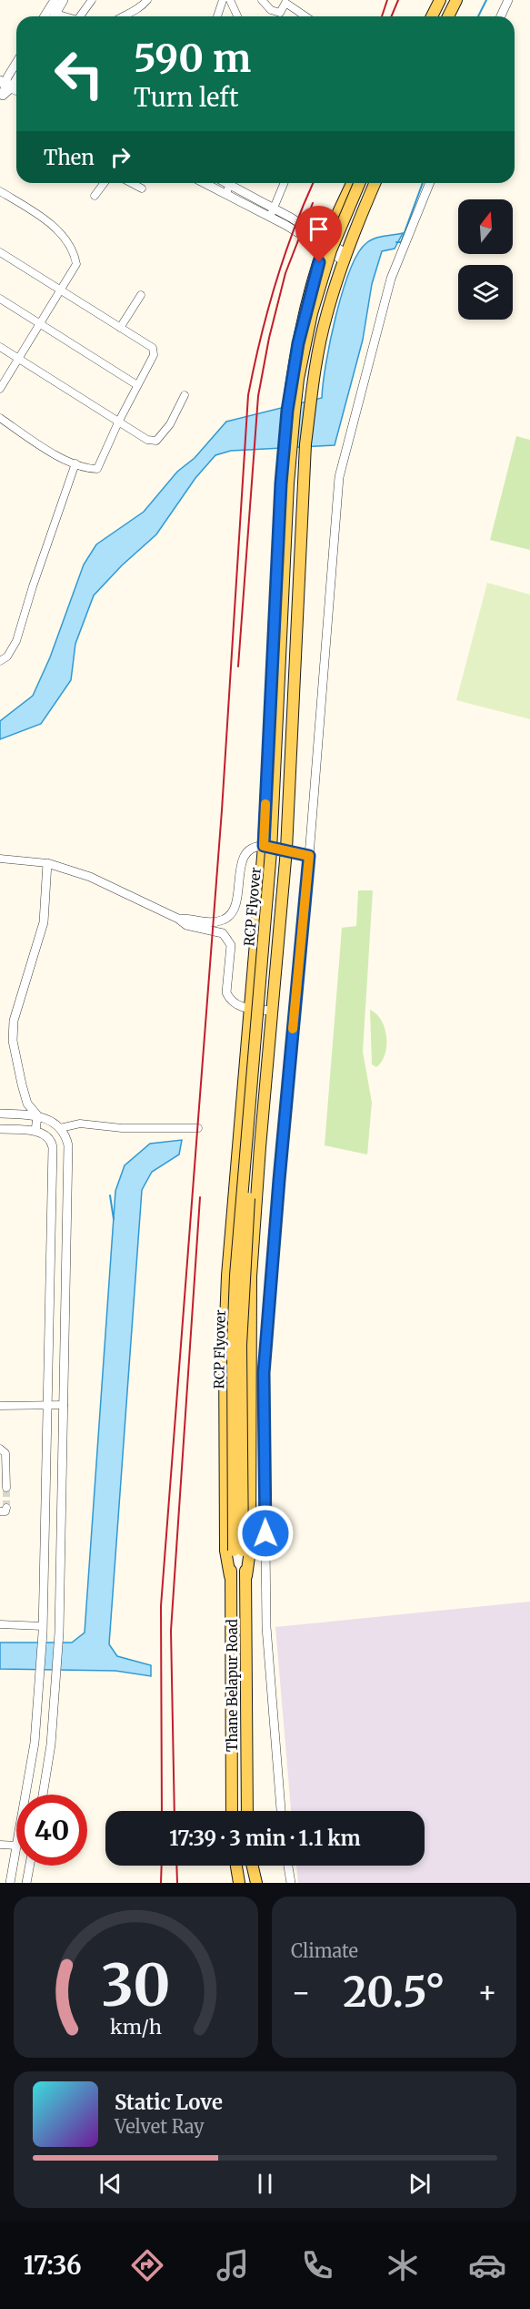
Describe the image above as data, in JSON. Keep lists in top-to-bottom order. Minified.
{"streets":{"main road":["RCP Flyover","Thane Belapur Road"]},"crossings":[["RCP Flyover","Thane Belapur Road"]],"north":"top","page":{"turn":["590 m","Turn left"],"then":"Then","limit":"40","trip":"17:39 · 3 min · 1.1 km","tile":"Climate","heat":["−","20.5°","+"],"song":["Static Love","Velvet Ray"],"tabs":"17:36","gauge":["30","km/h"]}}
